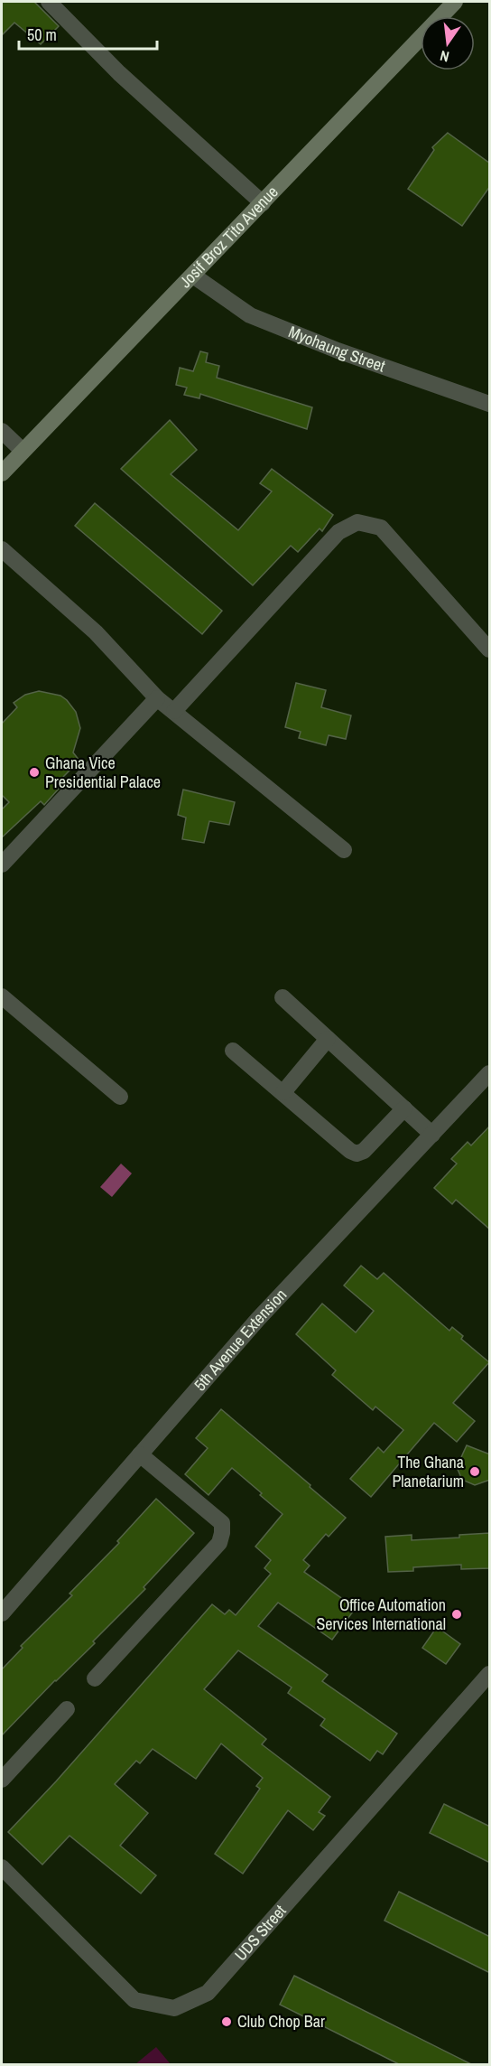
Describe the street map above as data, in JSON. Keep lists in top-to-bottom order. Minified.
{"streets":{"street":["Josif Broz Tito Avenue","Myohaung Street","5th Avenue Extension","UDS Street"]},"crossings":[["Josif Broz Tito Avenue","Myohaung Street"]],"places":["Ghana Vice Presidential Palace","The Ghana Planetarium","Office Automation Services International","Club Chop Bar"],"scale_bar":"50 m","north":"bottom"}
